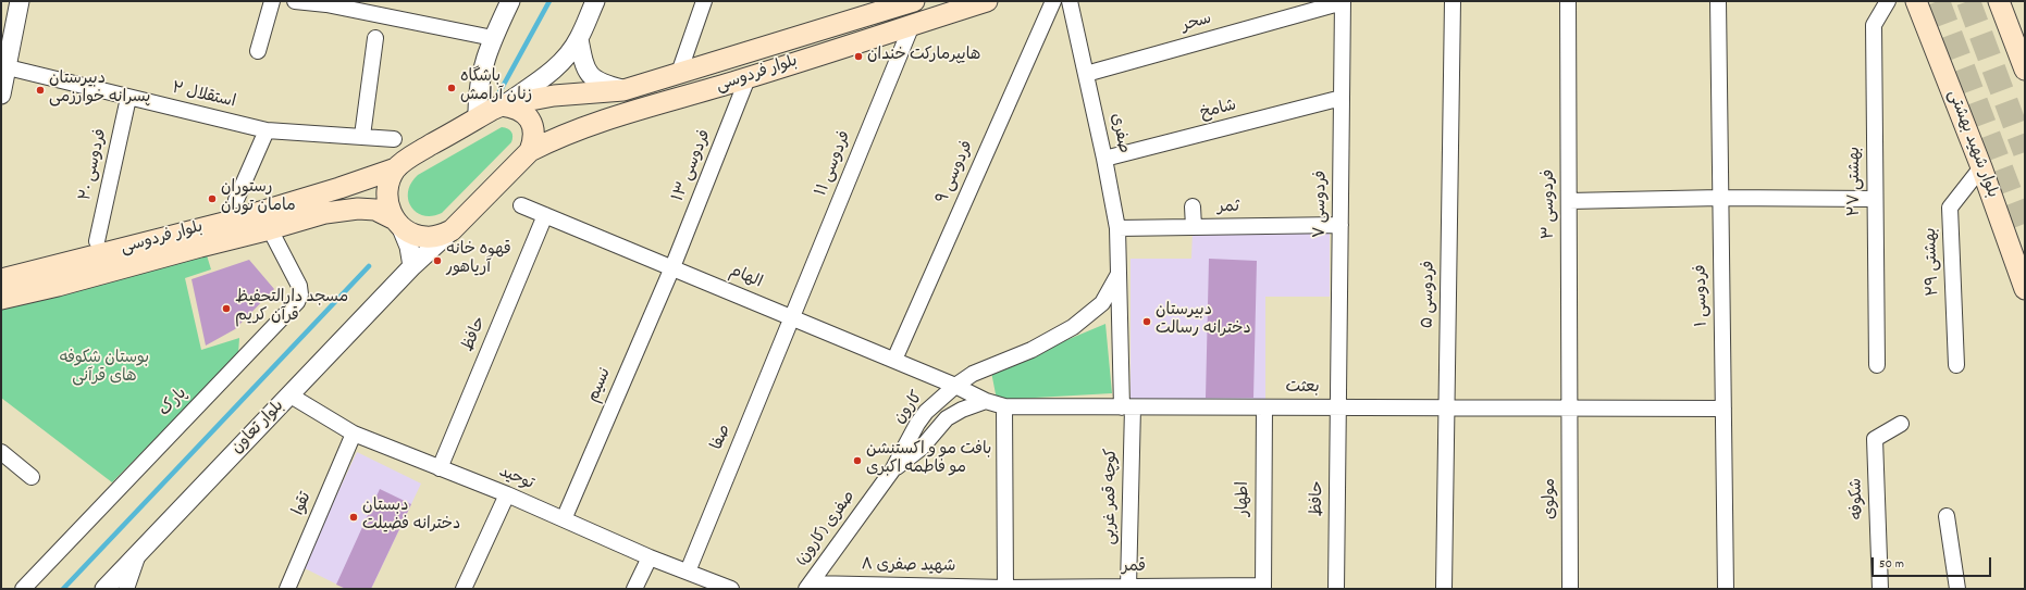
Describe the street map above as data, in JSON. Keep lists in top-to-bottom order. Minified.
{"streets":{"main road":["بلوار فردوسی","بلوار شهید بهشتی"],"street":["سحر","استقلال ۲","شامخ","صفری","فردوسی ۱۱","فردوسی ۲۰","فردوسی ۱۳","فردوسی ۹","بهشتی ۲۷","فردوسی ۷","فردوسی ۳","ثمر","بهشتی ۲۹","الهام","فردوسی ۵","فردوسی ۱","حافظ","نسیم","بعثت","پارک","کارون","بلوار تعاون","صفا","توحید","کوچه قمر غربی","اطهار","مولوی","شکوفه","تقوا","صفری (کارون)","شهید صفری ۸","قمر"]},"crossings":[["سحر","صفری"],["سحر","فردوسی ۷"],["بلوار فردوسی","فردوسی ۱۱"],["بلوار فردوسی","فردوسی ۱۳"],["بلوار فردوسی","پارک"],["بلوار فردوسی","بلوار تعاون"],["استقلال ۲","فردوسی ۲۰"],["شامخ","صفری"],["شامخ","فردوسی ۷"],["صفری","ثمر"],["صفری","کارون"],["صفری","کوچه قمر غربی"],["بلوار شهید بهشتی","بهشتی ۲۹"],["فردوسی ۱۱","الهام"],["فردوسی ۱۱","صفا"],["فردوسی ۱۳","الهام"],["فردوسی ۱۳","نسیم"],["فردوسی ۹","الهام"],["فردوسی ۷","ثمر"],["فردوسی ۷","حافظ"],["فردوسی ۷","بعثت"],["فردوسی ۳","بعثت"],["فردوسی ۳","مولوی"],["الهام","حافظ"],["الهام","نسیم"],["الهام","بعثت"],["الهام","کارون"],["الهام","صفا"],["فردوسی ۵","بعثت"],["فردوسی ۱","بعثت"],["حافظ","بعثت"],["حافظ","توحید"],["نسیم","توحید"],["بعثت","کارون"],["بعثت","کوچه قمر غربی"],["بعثت","اطهار"],["بعثت","مولوی"],["کارون","صفری (کارون)"],["بلوار تعاون","توحید"],["صفا","توحید"],["توحید","تقوا"],["کوچه قمر غربی","قمر"],["اطهار","قمر"],["صفری (کارون)","شهید صفری ۸"],["شهید صفری ۸","قمر"]],"parks":["بوستان شکوفه های قرآنی"],"places":["هایپرمارکت خندان","باشگاه زنان آرامش","دبیرستان پسرانه خوارزمی","رستوران مامان توران","قهوه خانه آریاهور","مسجد دارالتحفیظ قرآن کریم","دبیرستان دخترانه رسالت","بافت مو و اکستنشن مو فاطمه اکبری","دبستان دخترانه فضیلت"],"scale_bar":"50 m"}
